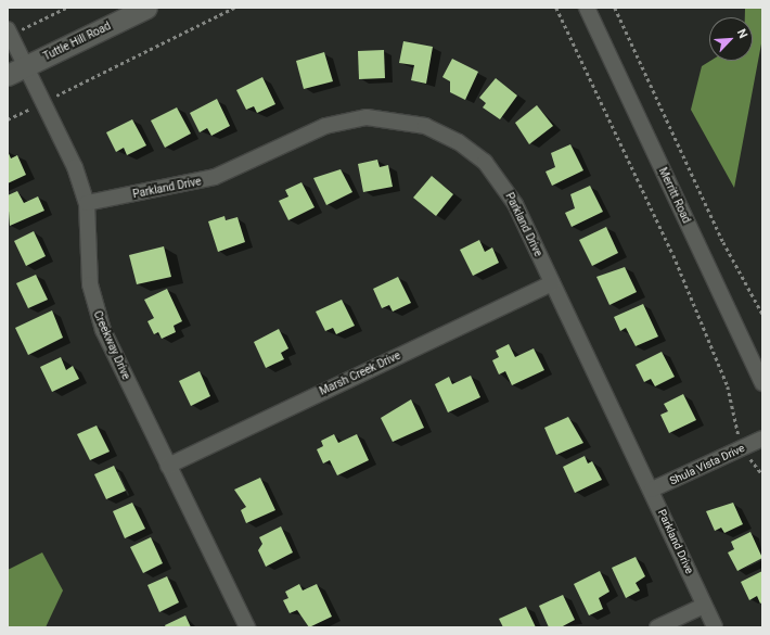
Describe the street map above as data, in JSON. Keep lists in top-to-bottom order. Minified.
{"streets":{"main road":["Tuttle Hill Road"],"street":["Parkland Drive","Merritt Road","Creekway Drive","Marsh Creek Drive","Shula Vista Drive"]},"crossings":[["Tuttle Hill Road","Creekway Drive"],["Parkland Drive","Creekway Drive"],["Parkland Drive","Marsh Creek Drive"],["Parkland Drive","Shula Vista Drive"],["Creekway Drive","Marsh Creek Drive"]],"north":"top right"}
